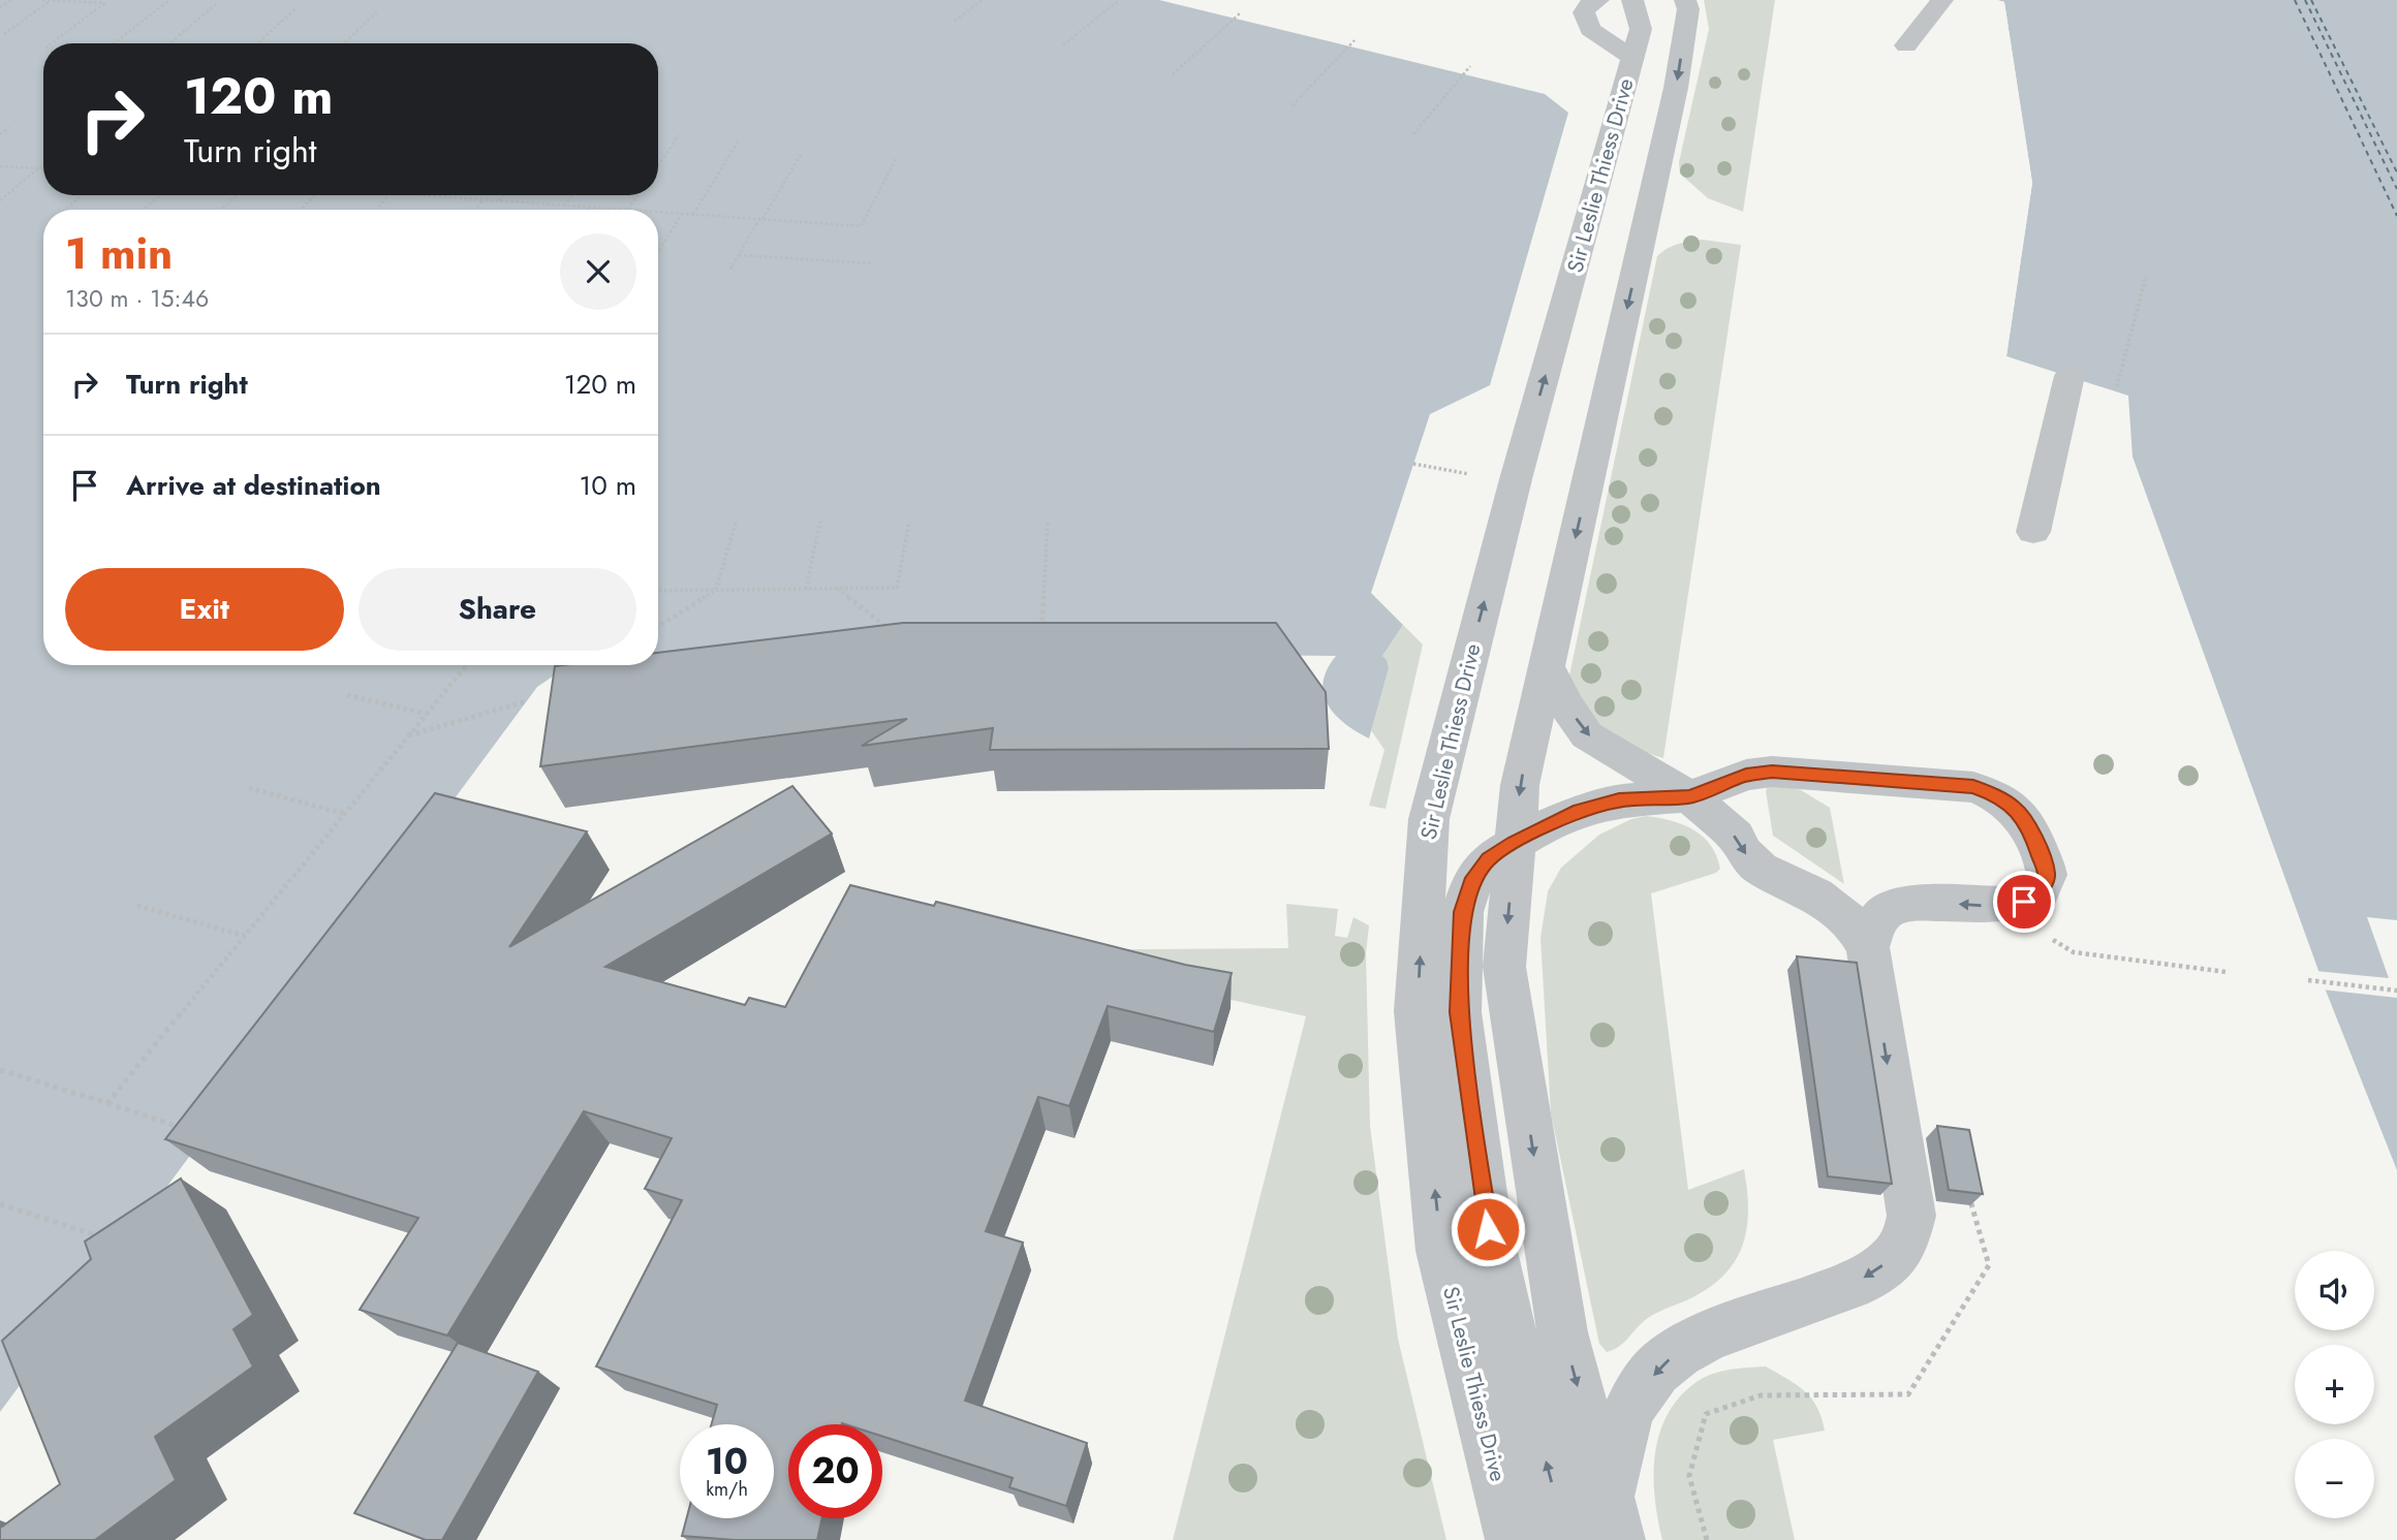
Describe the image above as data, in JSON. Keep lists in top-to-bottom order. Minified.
{"streets":{"street":["Sir Leslie Thiess Drive"]},"page":{"turn":["120 m","Turn right"],"heading":["1 min","130 m · 15:46"],"list":[{"name":"Turn right","value":"120 m"},{"name":"Arrive at destination","value":"10 m"}],"buttons":["Exit","Share"],"map_buttons":["+","−"],"speed":"10 km/h","limit":"20"}}
